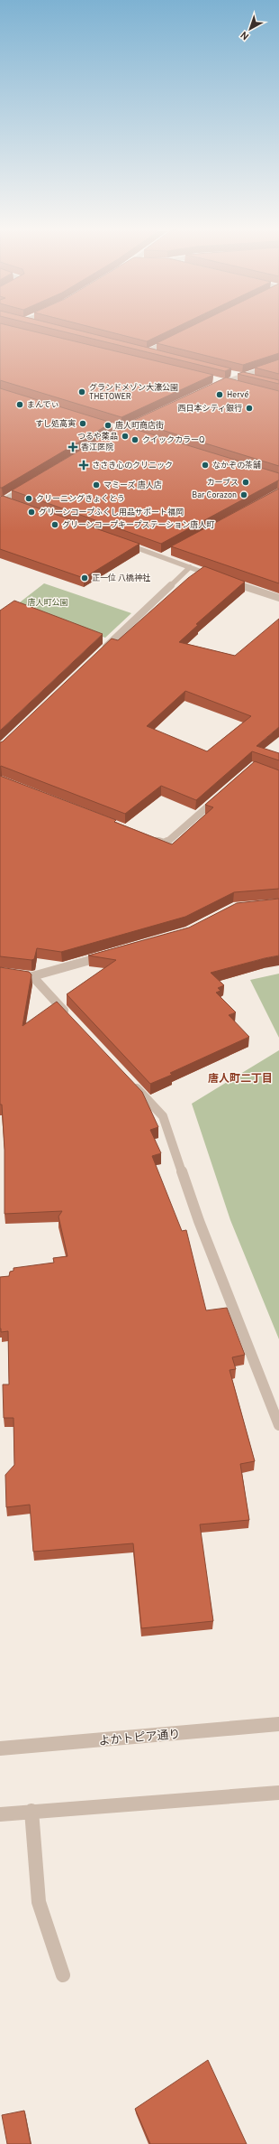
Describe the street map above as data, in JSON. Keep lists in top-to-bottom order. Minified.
{"streets":{"street":["よかトピア通り"]},"districts":["唐人町二丁目"],"parks":["唐人町公園"],"places":{"other":["グランドメゾン大濠公園 THETOWER","Hervé","まんでぃ","西日本シティ銀行","すし処高寅","唐人町商店街","つるや薬品","クイックカラーQ","なかぞの茶舗","カーブス","マミーズ 唐人店","Bar Corazon","クリーニングきょくとう","グリーンコープふくし用品サポート福岡","グリーンコープキープステーション唐人町","正一位 八橋神社"],"health":["香江医院","ささき心のクリニック"]},"north":"bottom left"}
